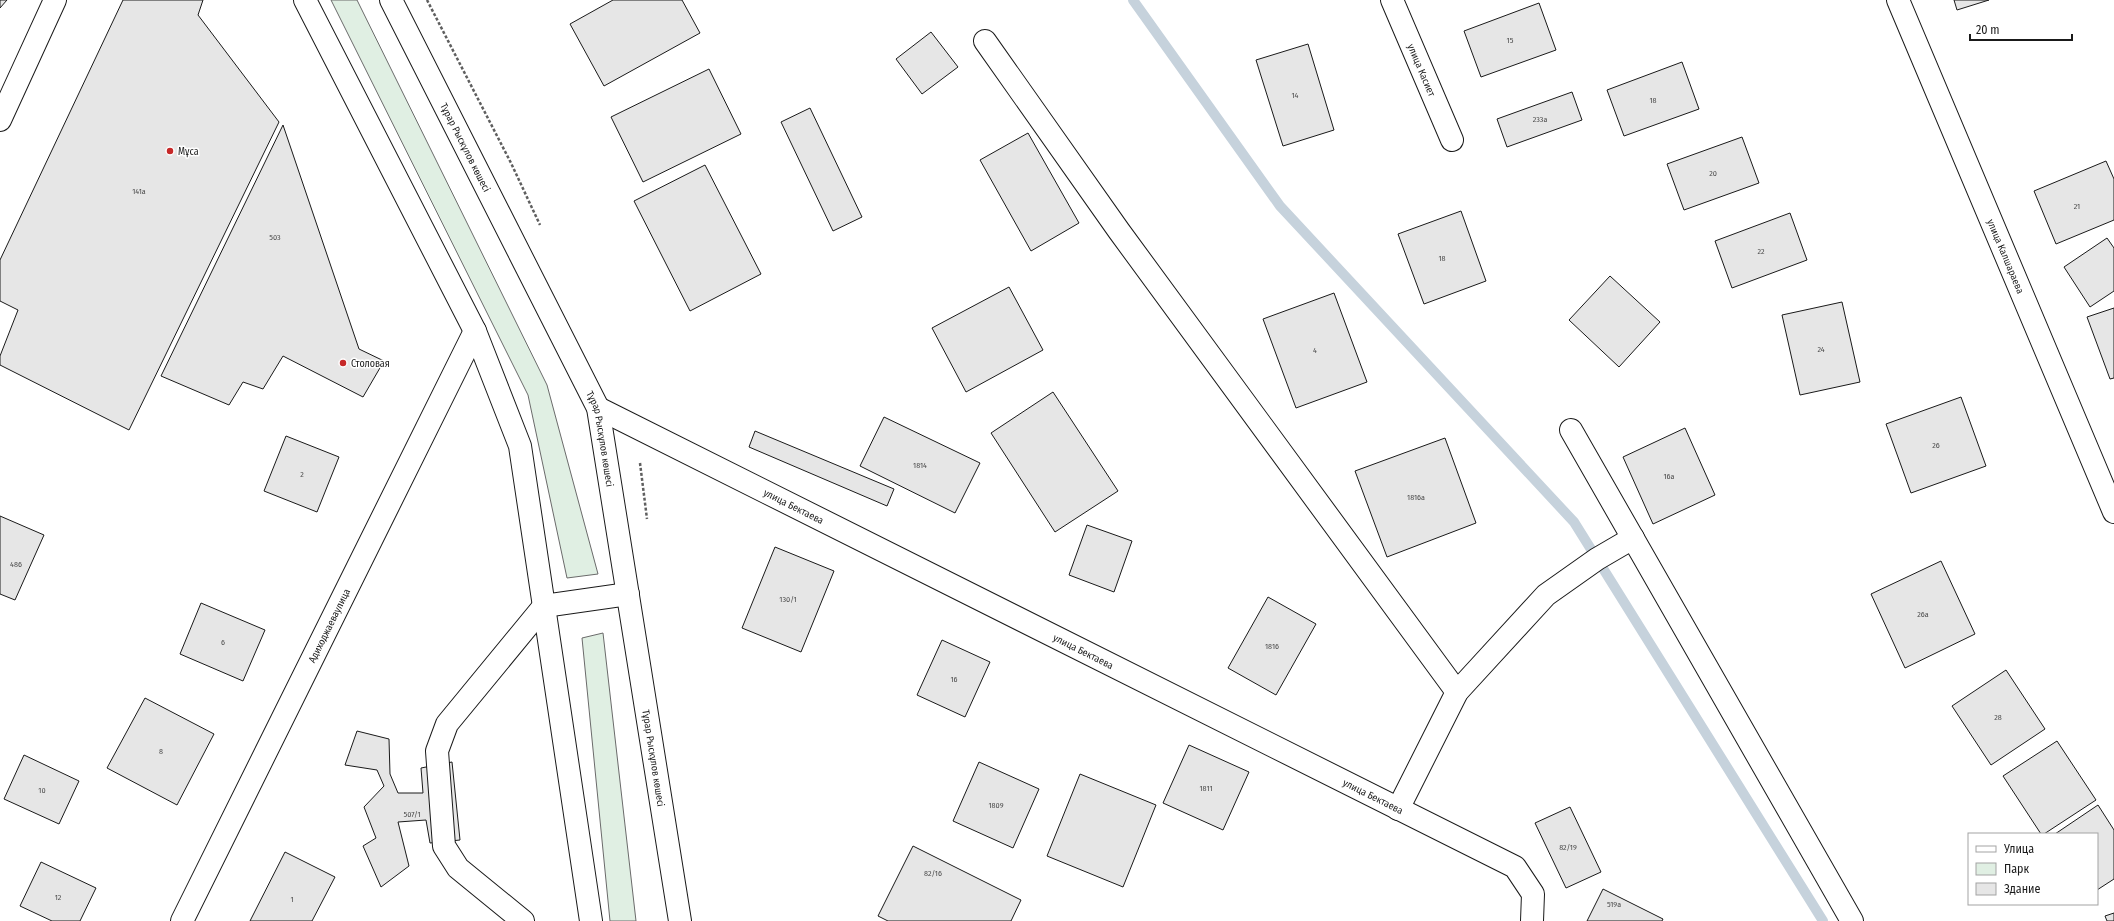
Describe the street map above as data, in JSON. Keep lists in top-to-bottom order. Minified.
{"streets":{"street":["улица Касиет","Тұрар Рыскұлов көшесі","улица Калшараева","улица Бектаева","Адиходжаеваулица"]},"crossings":[["Тұрар Рыскұлов көшесі","улица Бектаева"]],"places":["Мұса","Столовая"],"house_numbers":["15","14","18","233а","20","141а","21","503","22","18","24","4","26","1814","2","16а","1816а","486","130/1","26а","6","1816","16","28","8","1811","10","1809","507/1","82/19","82/16","12","1","519а"],"legend":["Улица","Парк","Здание"],"scale_bar":"20 m"}
